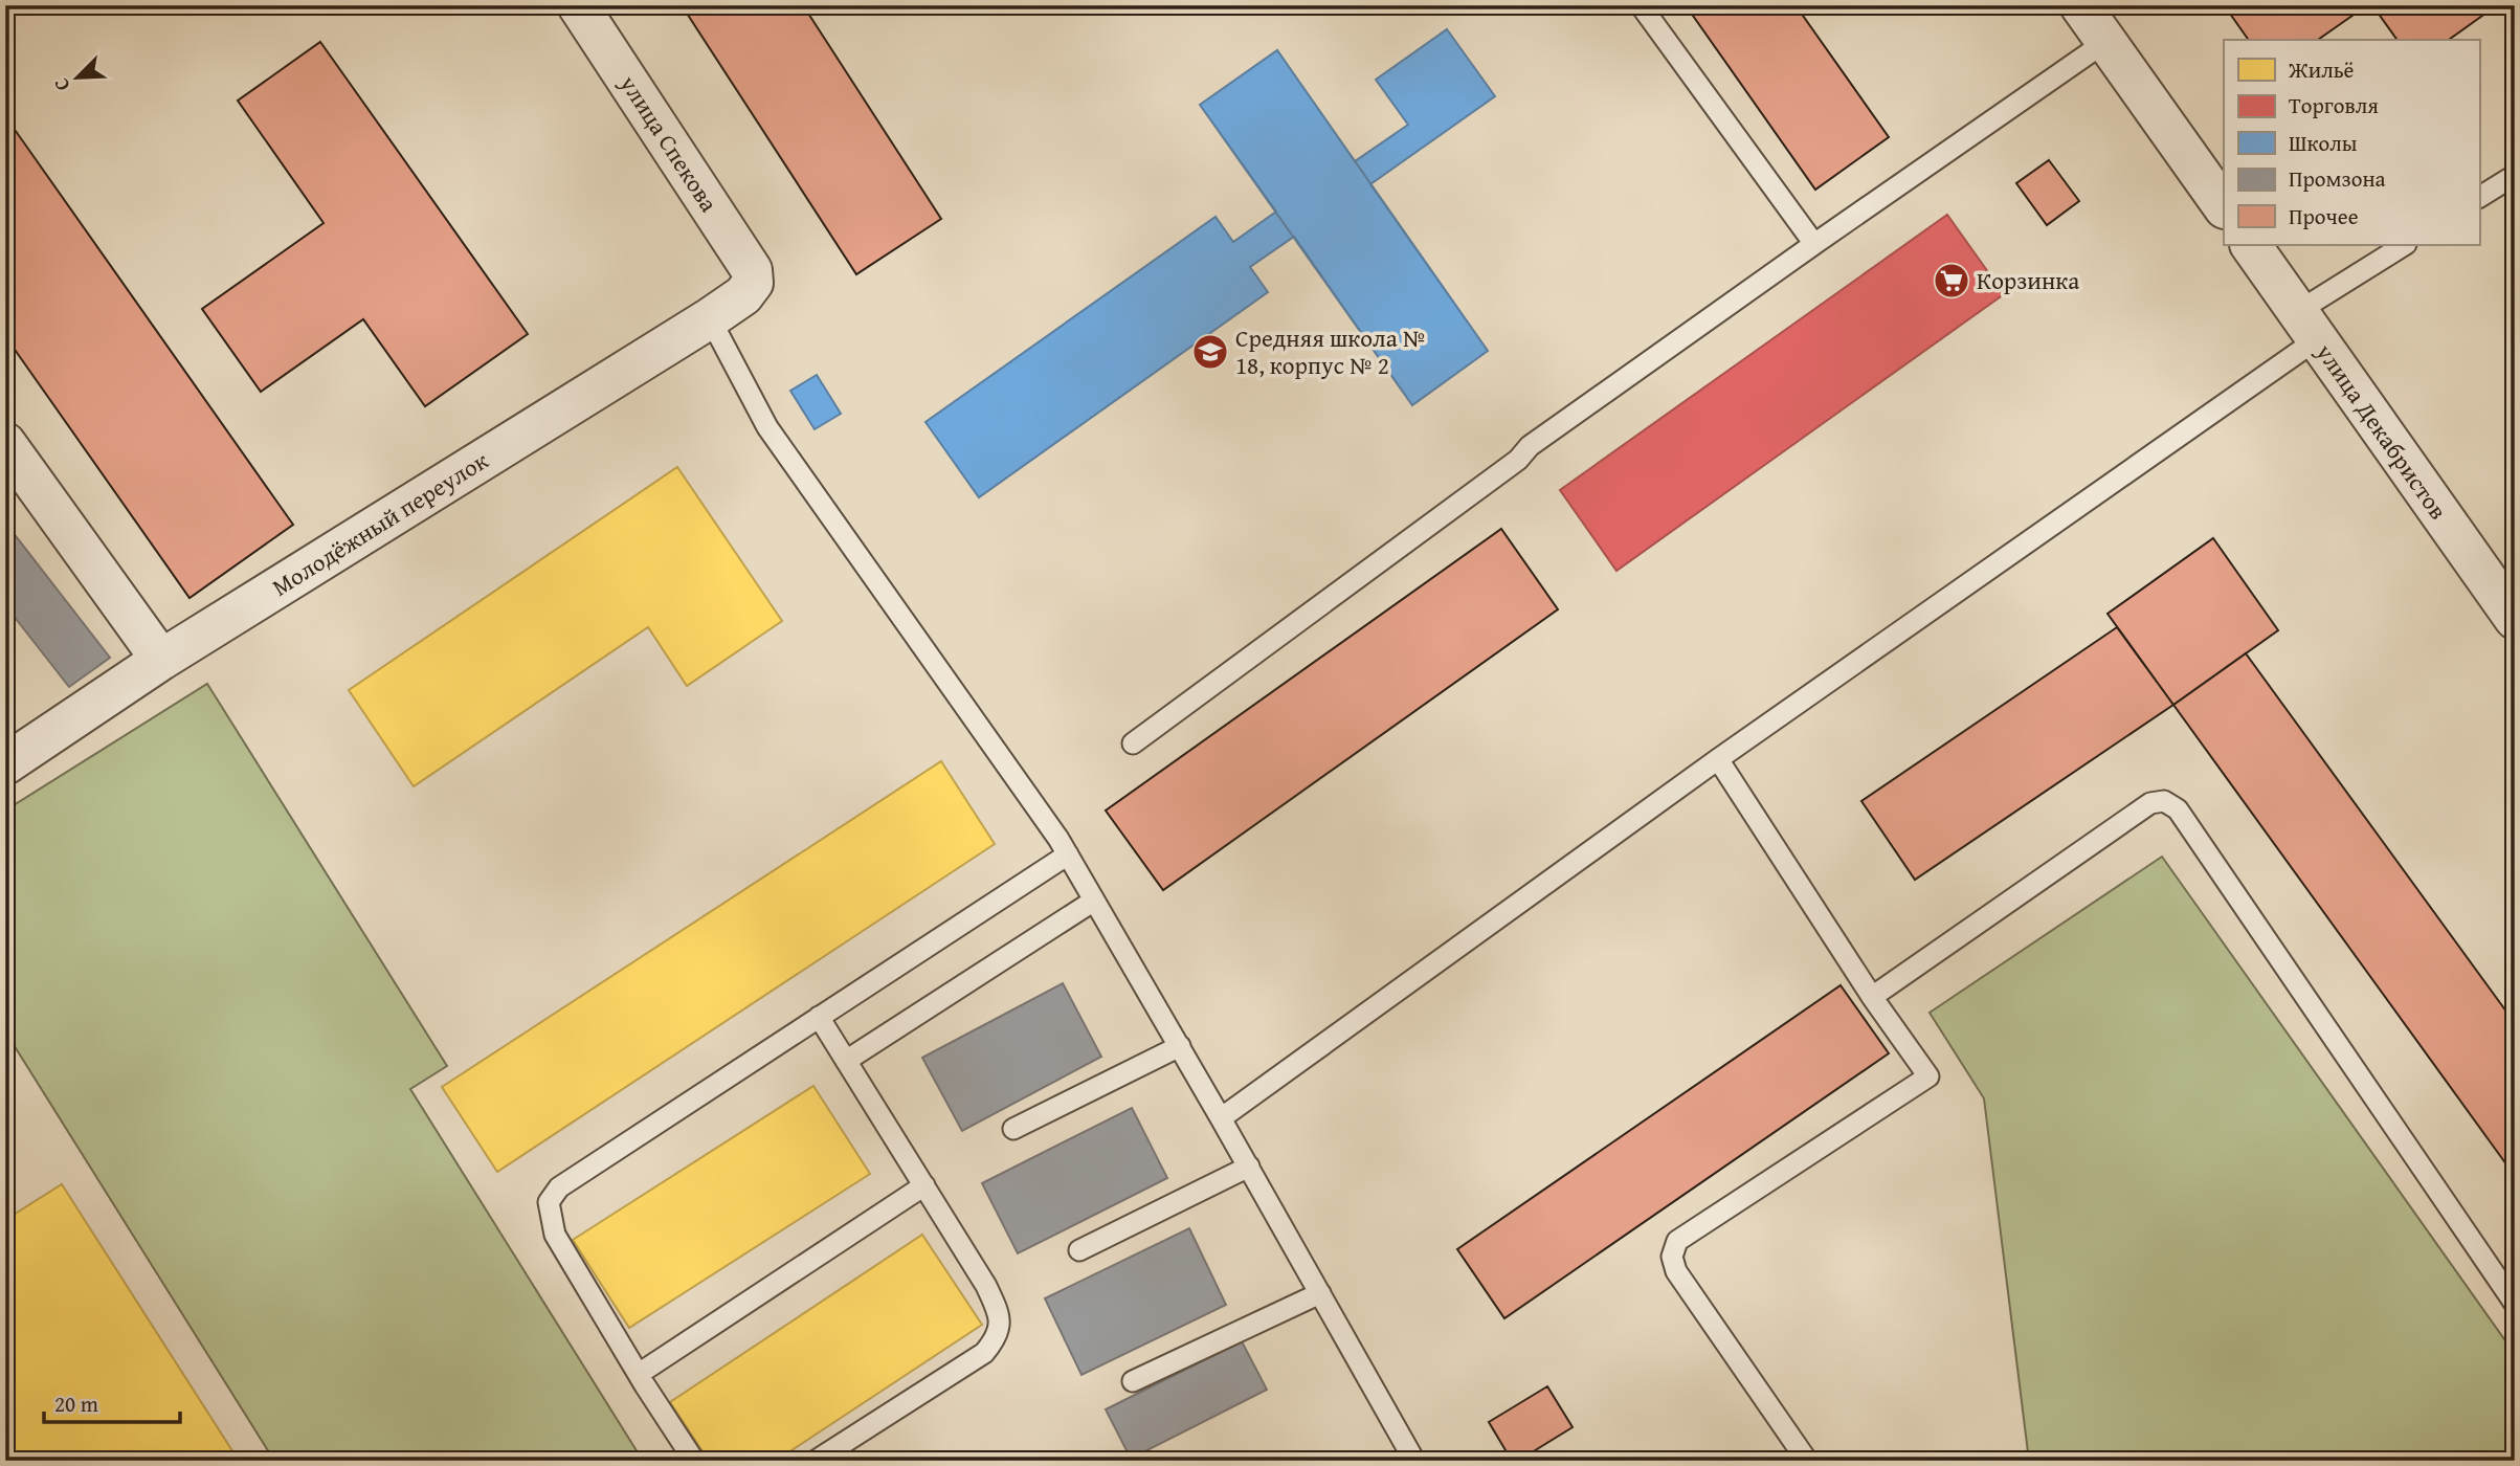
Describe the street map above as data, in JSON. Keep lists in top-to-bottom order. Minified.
{"streets":{"street":["улица Спекова","улица Декабристов","Молодёжный переулок"]},"crossings":[["улица Спекова","Молодёжный переулок"]],"places":{"supermarket":["Корзинка"],"school or university":["Средняя школа № 18, корпус № 2"]},"legend":["Жильё","Торговля","Школы","Промзона","Прочее"],"scale_bar":"20 m","north":"bottom left"}
